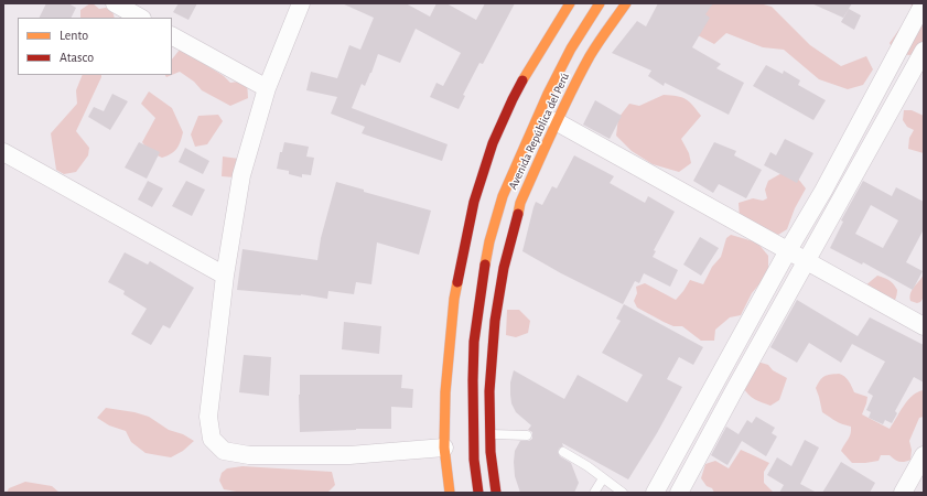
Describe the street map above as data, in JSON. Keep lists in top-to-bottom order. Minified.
{"streets":{"main road":["Avenida República del Perú"]},"legend":["Lento","Atasco"]}
